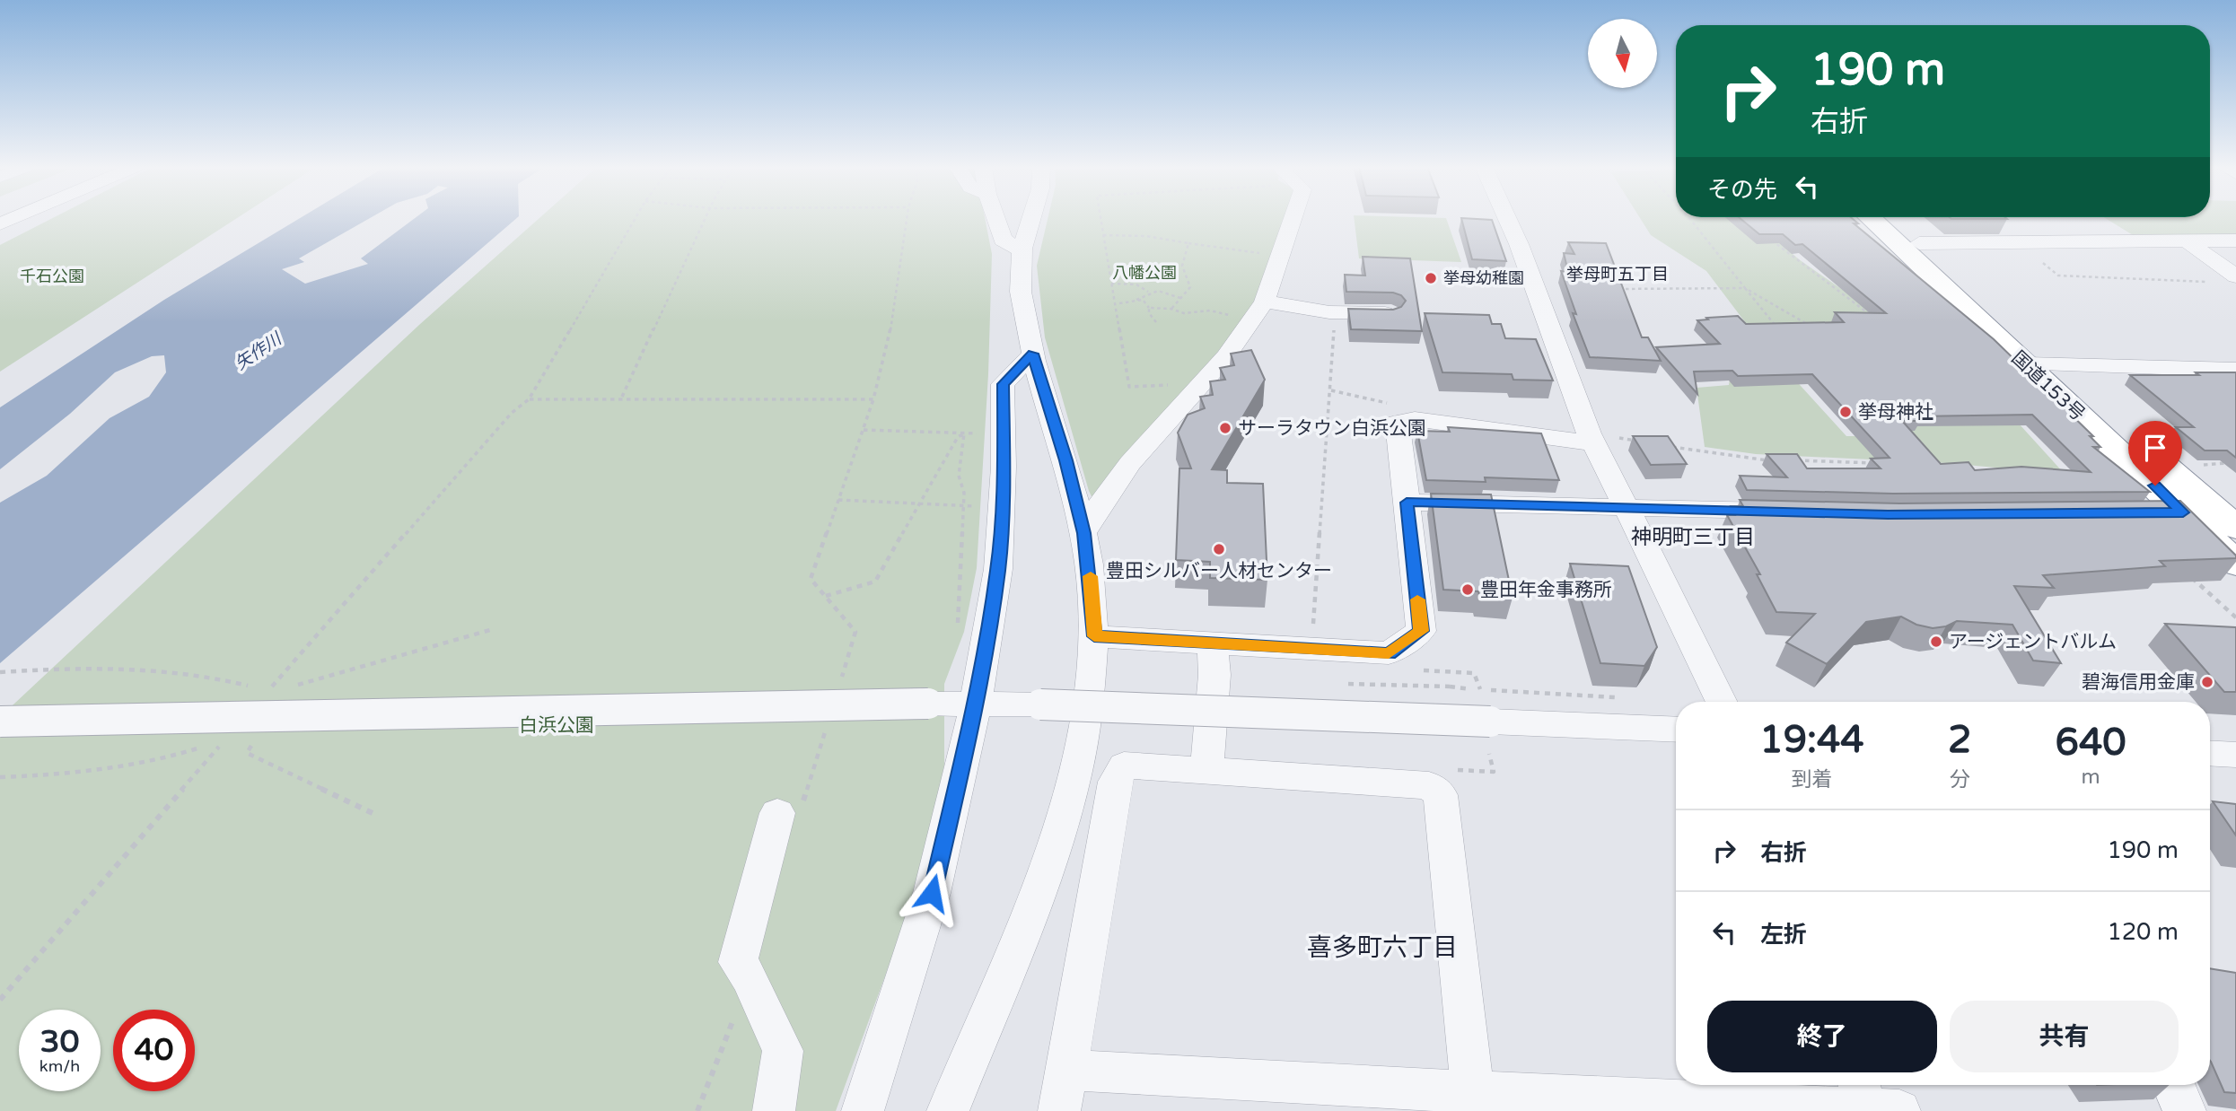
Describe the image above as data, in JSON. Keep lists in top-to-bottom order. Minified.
{"streets":{"highway":["国道153号"]},"districts":["挙母町五丁目","神明町三丁目","喜多町六丁目"],"water":["矢作川"],"parks":["八幡公園","千石公園","白浜公園"],"places":["挙母幼稚園","挙母神社","サーラタウン白浜公園","豊田シルバー人材センター","豊田年金事務所","アージェントバルム","碧海信用金庫"],"north":"bottom","page":{"turn":["190 m","右折"],"then":"その先","eta":["19:44","到着","2","分","640","m"],"list":[{"name":"右折","value":"190 m"},{"name":"左折","value":"120 m"}],"buttons":["終了","共有"],"speed":"30 km/h","limit":"40"}}
